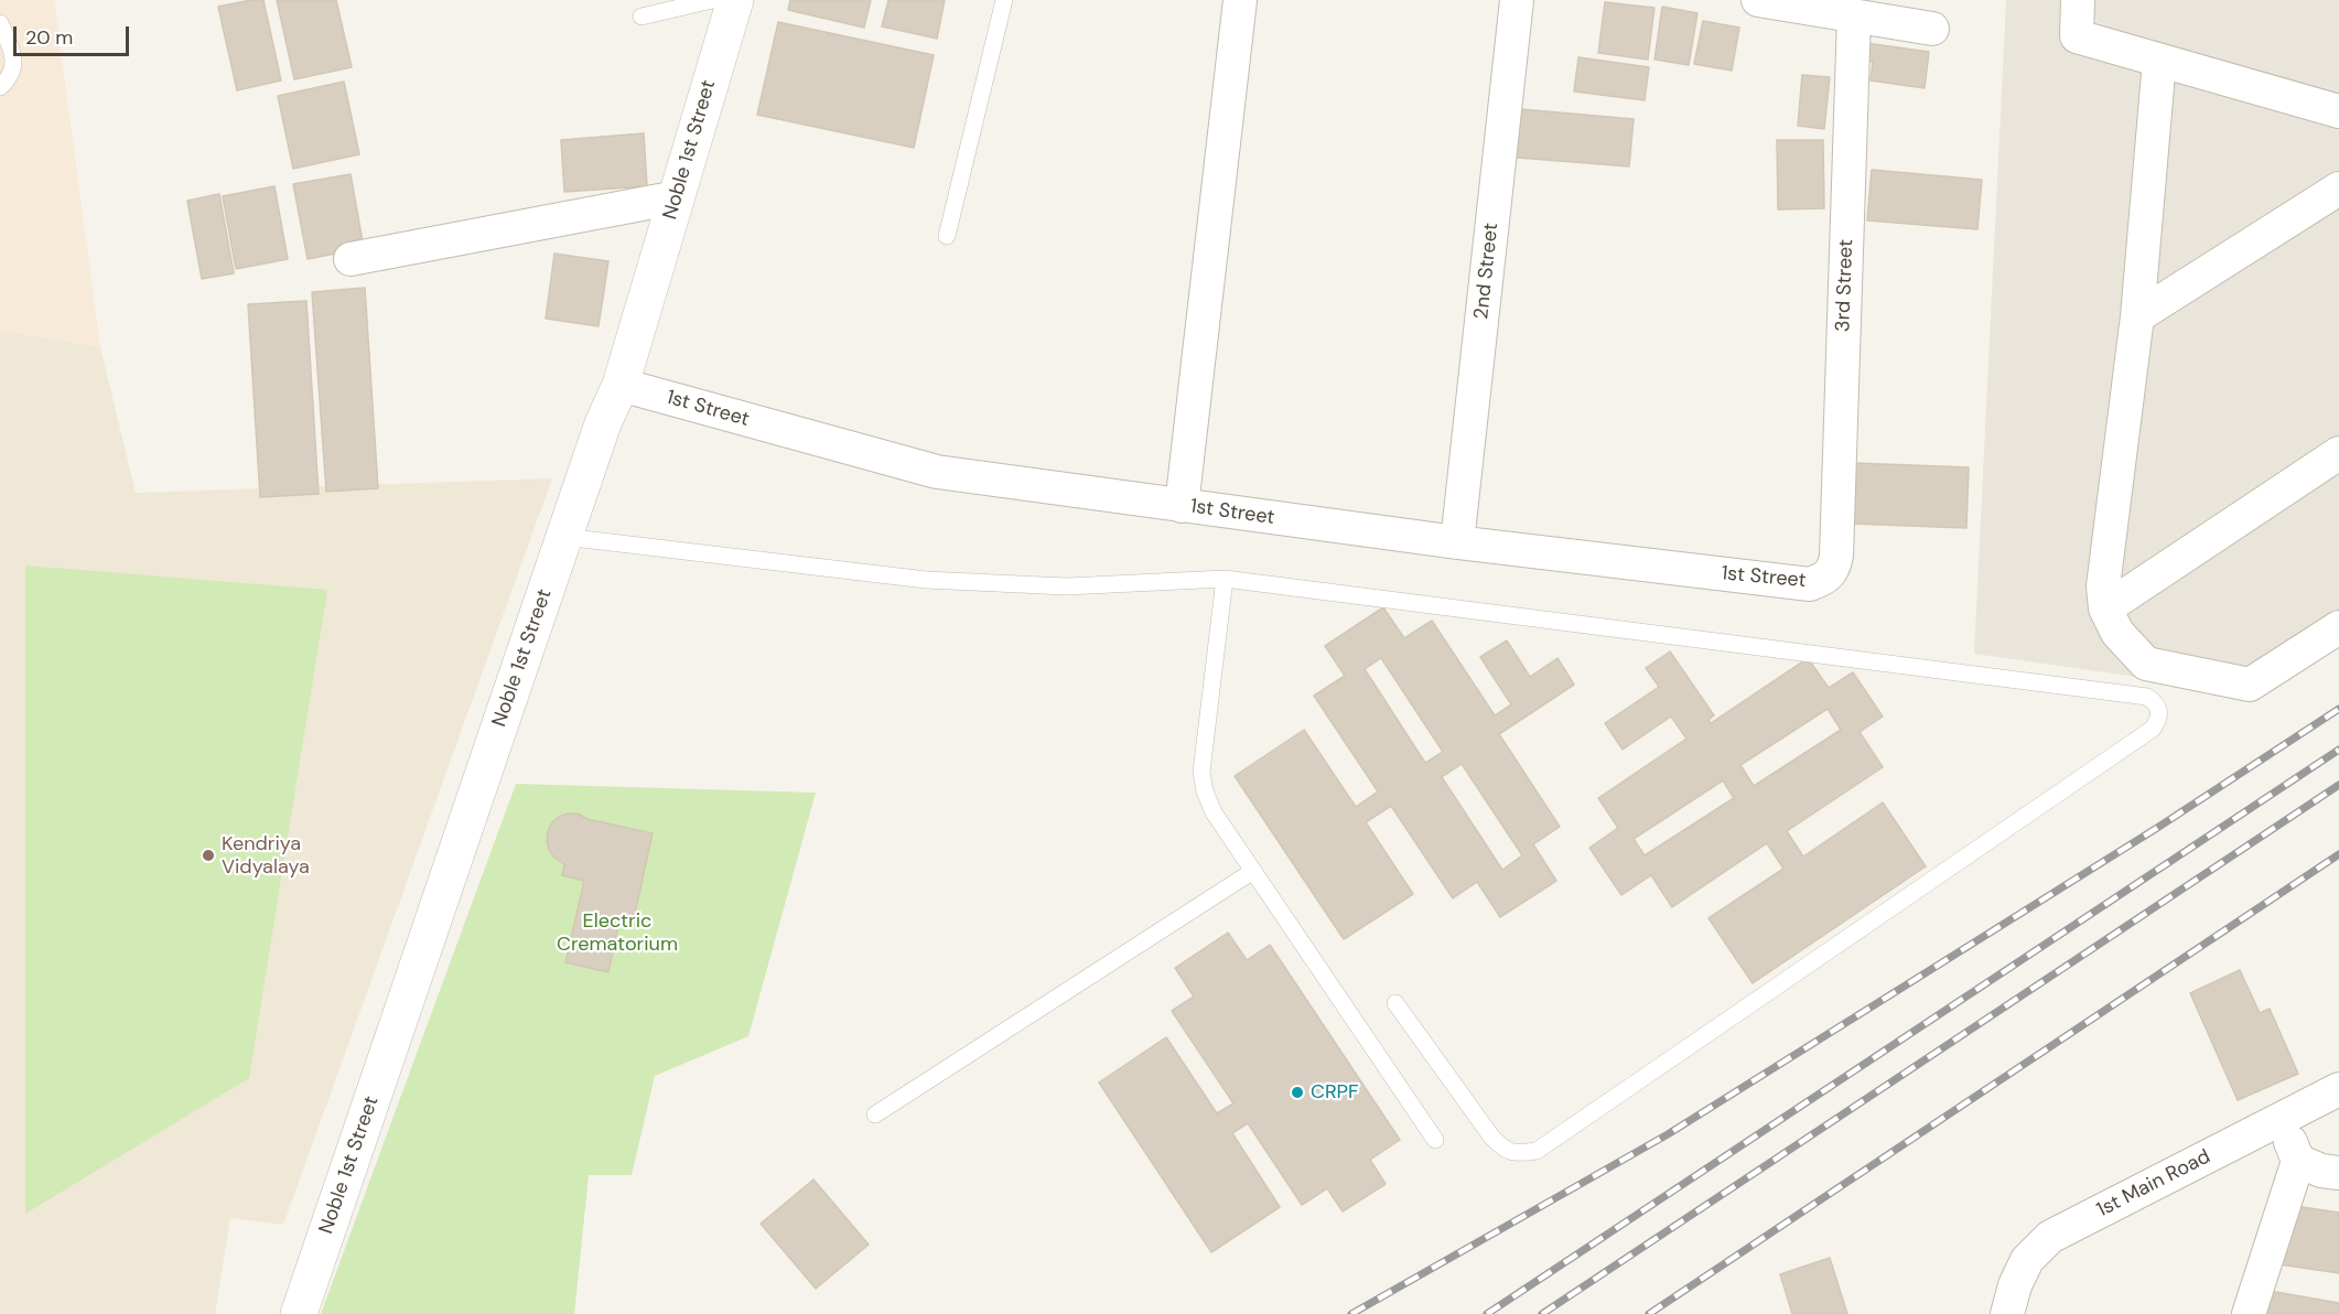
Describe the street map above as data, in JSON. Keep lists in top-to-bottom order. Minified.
{"streets":{"street":["Noble 1st Street","2nd Street","3rd Street","1st Street","1st Main Road"]},"crossings":[["Noble 1st Street","1st Street"],["2nd Street","1st Street"],["3rd Street","1st Street"]],"parks":["Electric Crematorium"],"places":["Kendriya Vidyalaya","CRPF"],"scale_bar":"20 m"}
